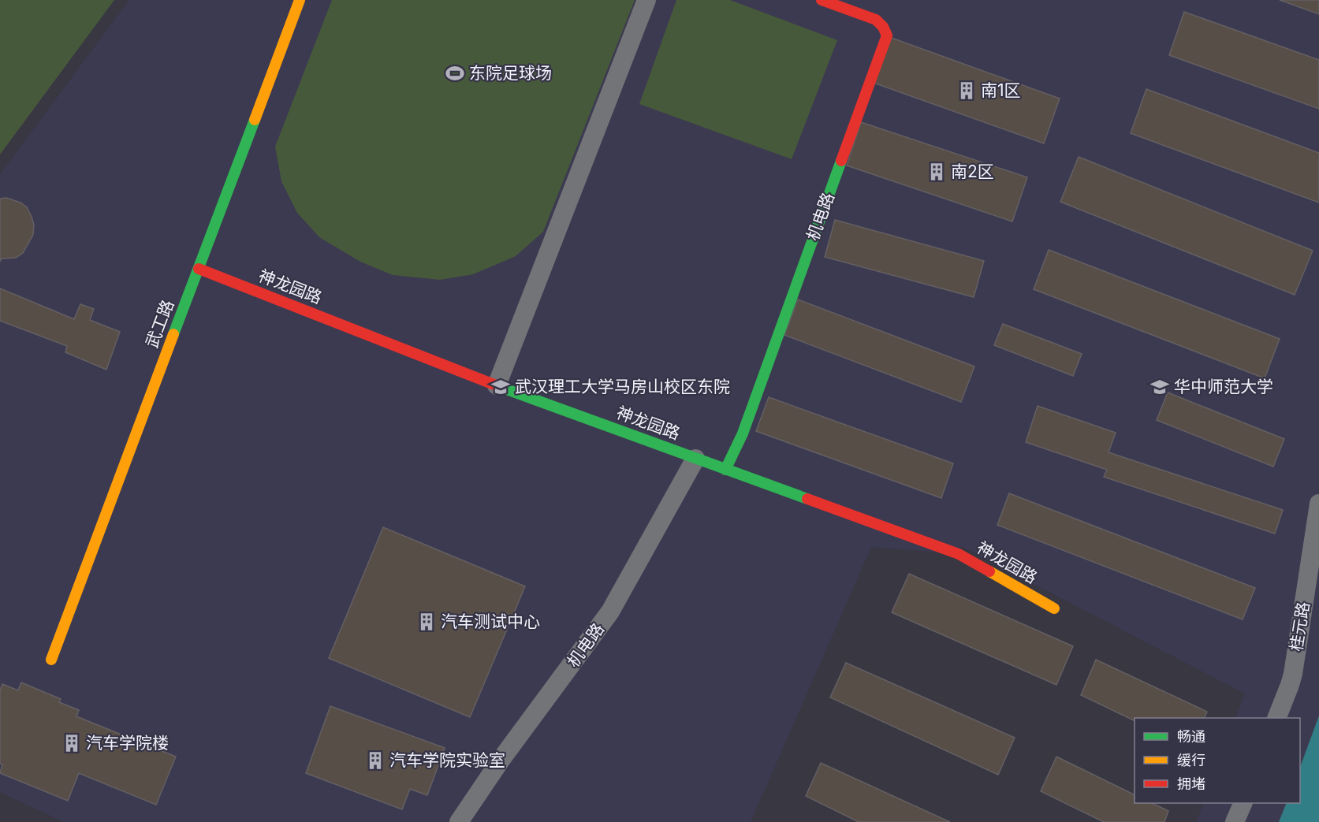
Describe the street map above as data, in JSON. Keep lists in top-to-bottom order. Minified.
{"streets":{"street":["机电路","神龙园路","武工路","桂元路"]},"crossings":[["机电路","神龙园路"],["神龙园路","武工路"]],"places":{"sports":["东院足球场"],"building":["南1区","南2区","汽车测试中心","汽车学院楼","汽车学院实验室"],"school or university":["武汉理工大学马房山校区东院","华中师范大学"]},"legend":["畅通","缓行","拥堵"]}
